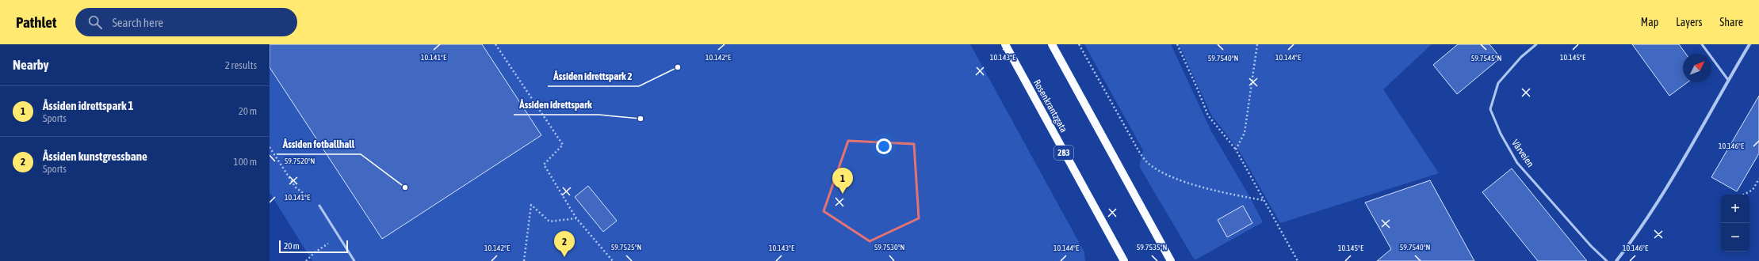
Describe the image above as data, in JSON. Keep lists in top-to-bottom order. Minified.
{"streets":{"main road":["Rosenkrantzgata","283"],"lane":["Vårveien"]},"places":["Åssiden idrettspark 2","Åssiden idrettspark","Åssiden fotballhall"],"scale_bar":"20 m","north":"top right","page":{"header":"Pathlet","search":"Search here","nav":["Map","Layers","Share"],"heading":["Nearby","2 results"],"list":[{"mark":"1","name":"Åssiden idrettspark 1","note":"Sports","value":"20 m"},{"mark":"2","name":"Åssiden kunstgressbane","note":"Sports","value":"100 m"}],"pins":["1","2"],"map_buttons":["+","−"],"scale":"20 m"},"coordinates":["10.141°E","10.142°E","10.143°E","10.144°E","10.145°E","59.7545°N","59.7540°N","10.146°E","59.7520°N","59.7525°N","59.7530°N","59.7535°N"]}
